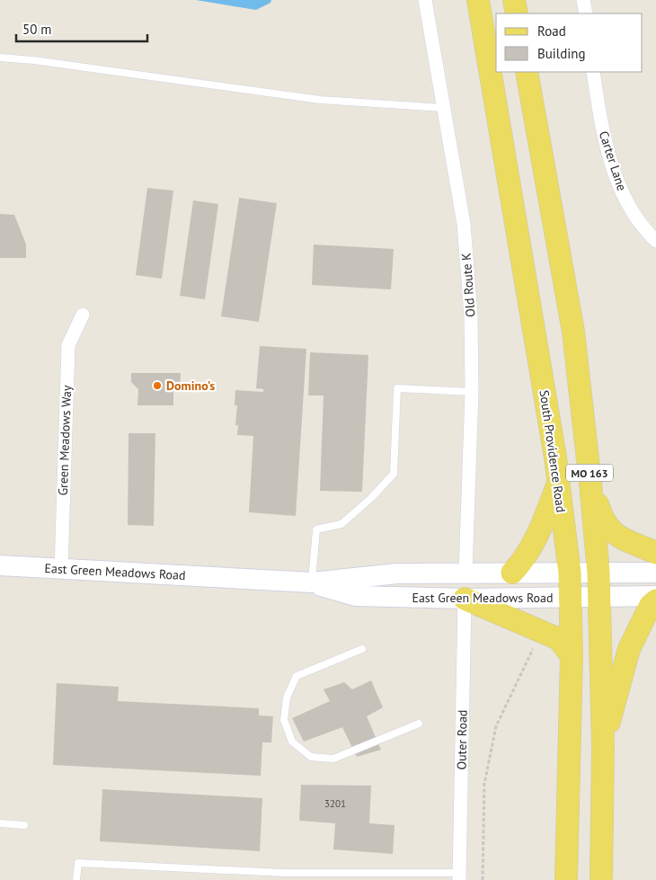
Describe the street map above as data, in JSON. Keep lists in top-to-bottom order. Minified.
{"streets":{"main road":["South Providence Road","MO 163"],"street":["Carter Lane","Old Route K","Green Meadows Way","East Green Meadows Road","Outer Road"]},"crossings":[["Old Route K","East Green Meadows Road"],["Green Meadows Way","East Green Meadows Road"],["South Providence Road","East Green Meadows Road"],["MO 163","East Green Meadows Road"],["East Green Meadows Road","Outer Road"]],"places":["Domino's"],"house_numbers":["3201"],"legend":["Road","Building"],"scale_bar":"50 m"}
